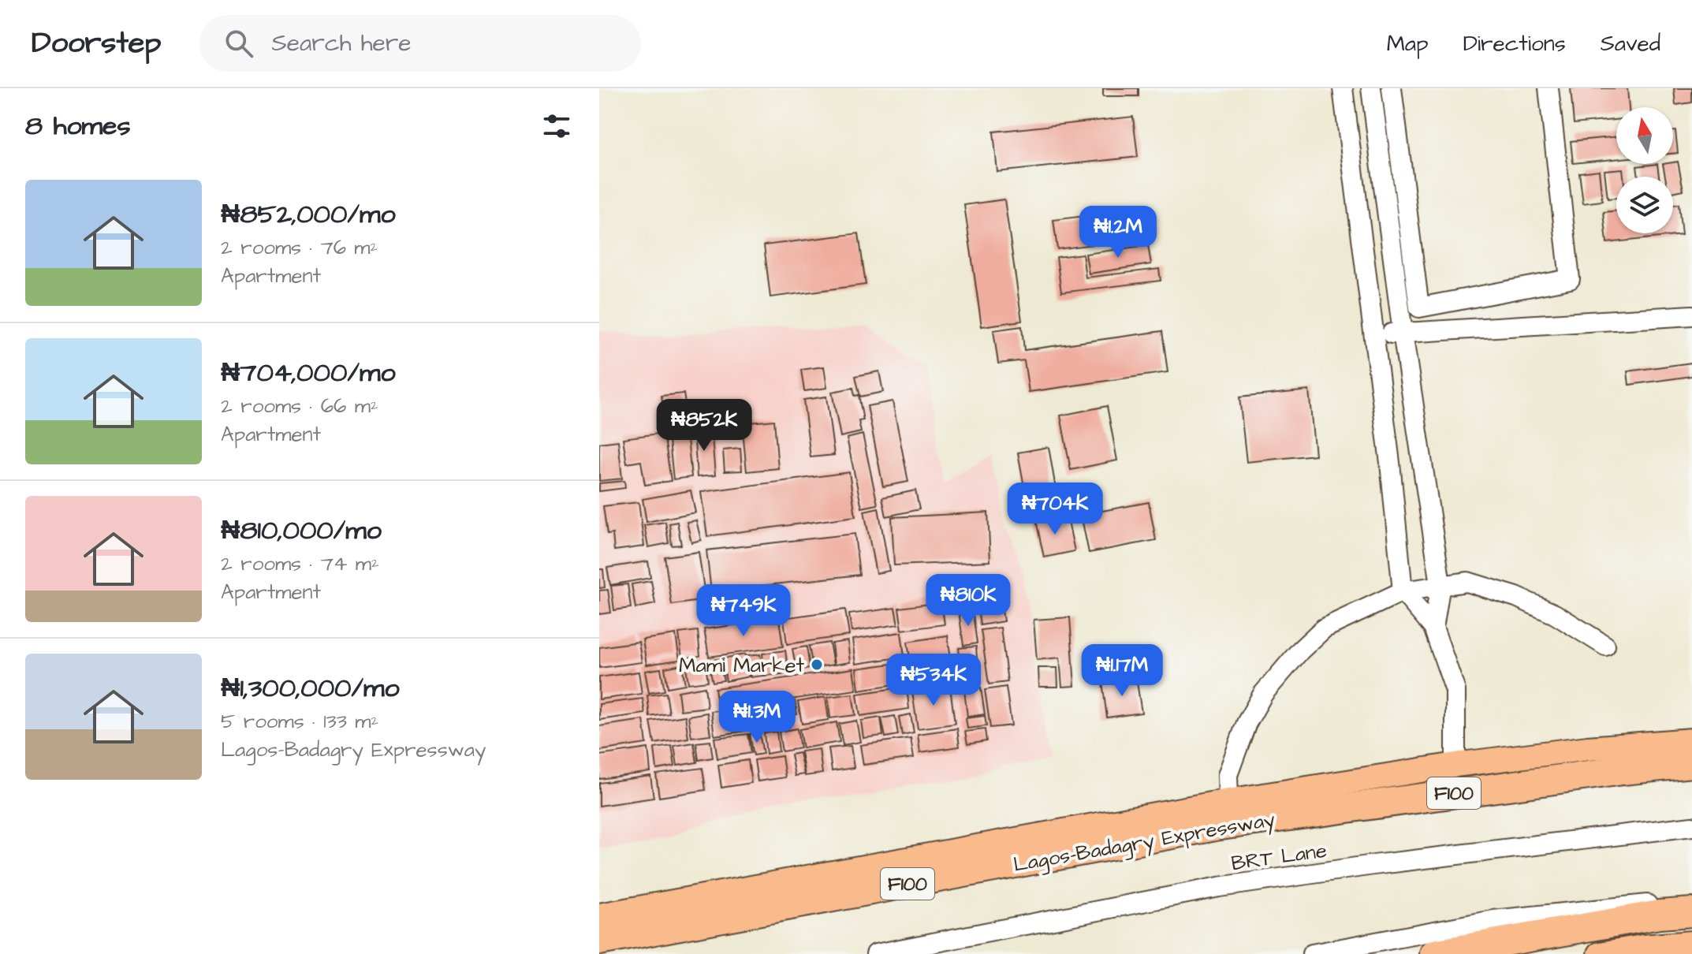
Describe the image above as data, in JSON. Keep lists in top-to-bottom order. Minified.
{"streets":{"highway":["F100","Lagos-Badagry Expressway"],"street":["BRT Lane"]},"places":["Mami Market"],"north":"top","page":{"header":"Doorstep","search":"Search here","nav":["Map","Directions","Saved"],"heading":"8 homes","list":[{"name":"₦852,000/mo","note":"2 rooms · 76 m² · Apartment"},{"name":"₦704,000/mo","note":"2 rooms · 66 m² · Apartment"},{"name":"₦810,000/mo","note":"2 rooms · 74 m² · Apartment"},{"name":"₦1,300,000/mo","note":"5 rooms · 133 m² · Lagos-Badagry Expressway"}],"price":["₦1.2M","₦852K","₦704K","₦810K","₦749K","₦1.17M","₦534K","₦1.3M"]}}
